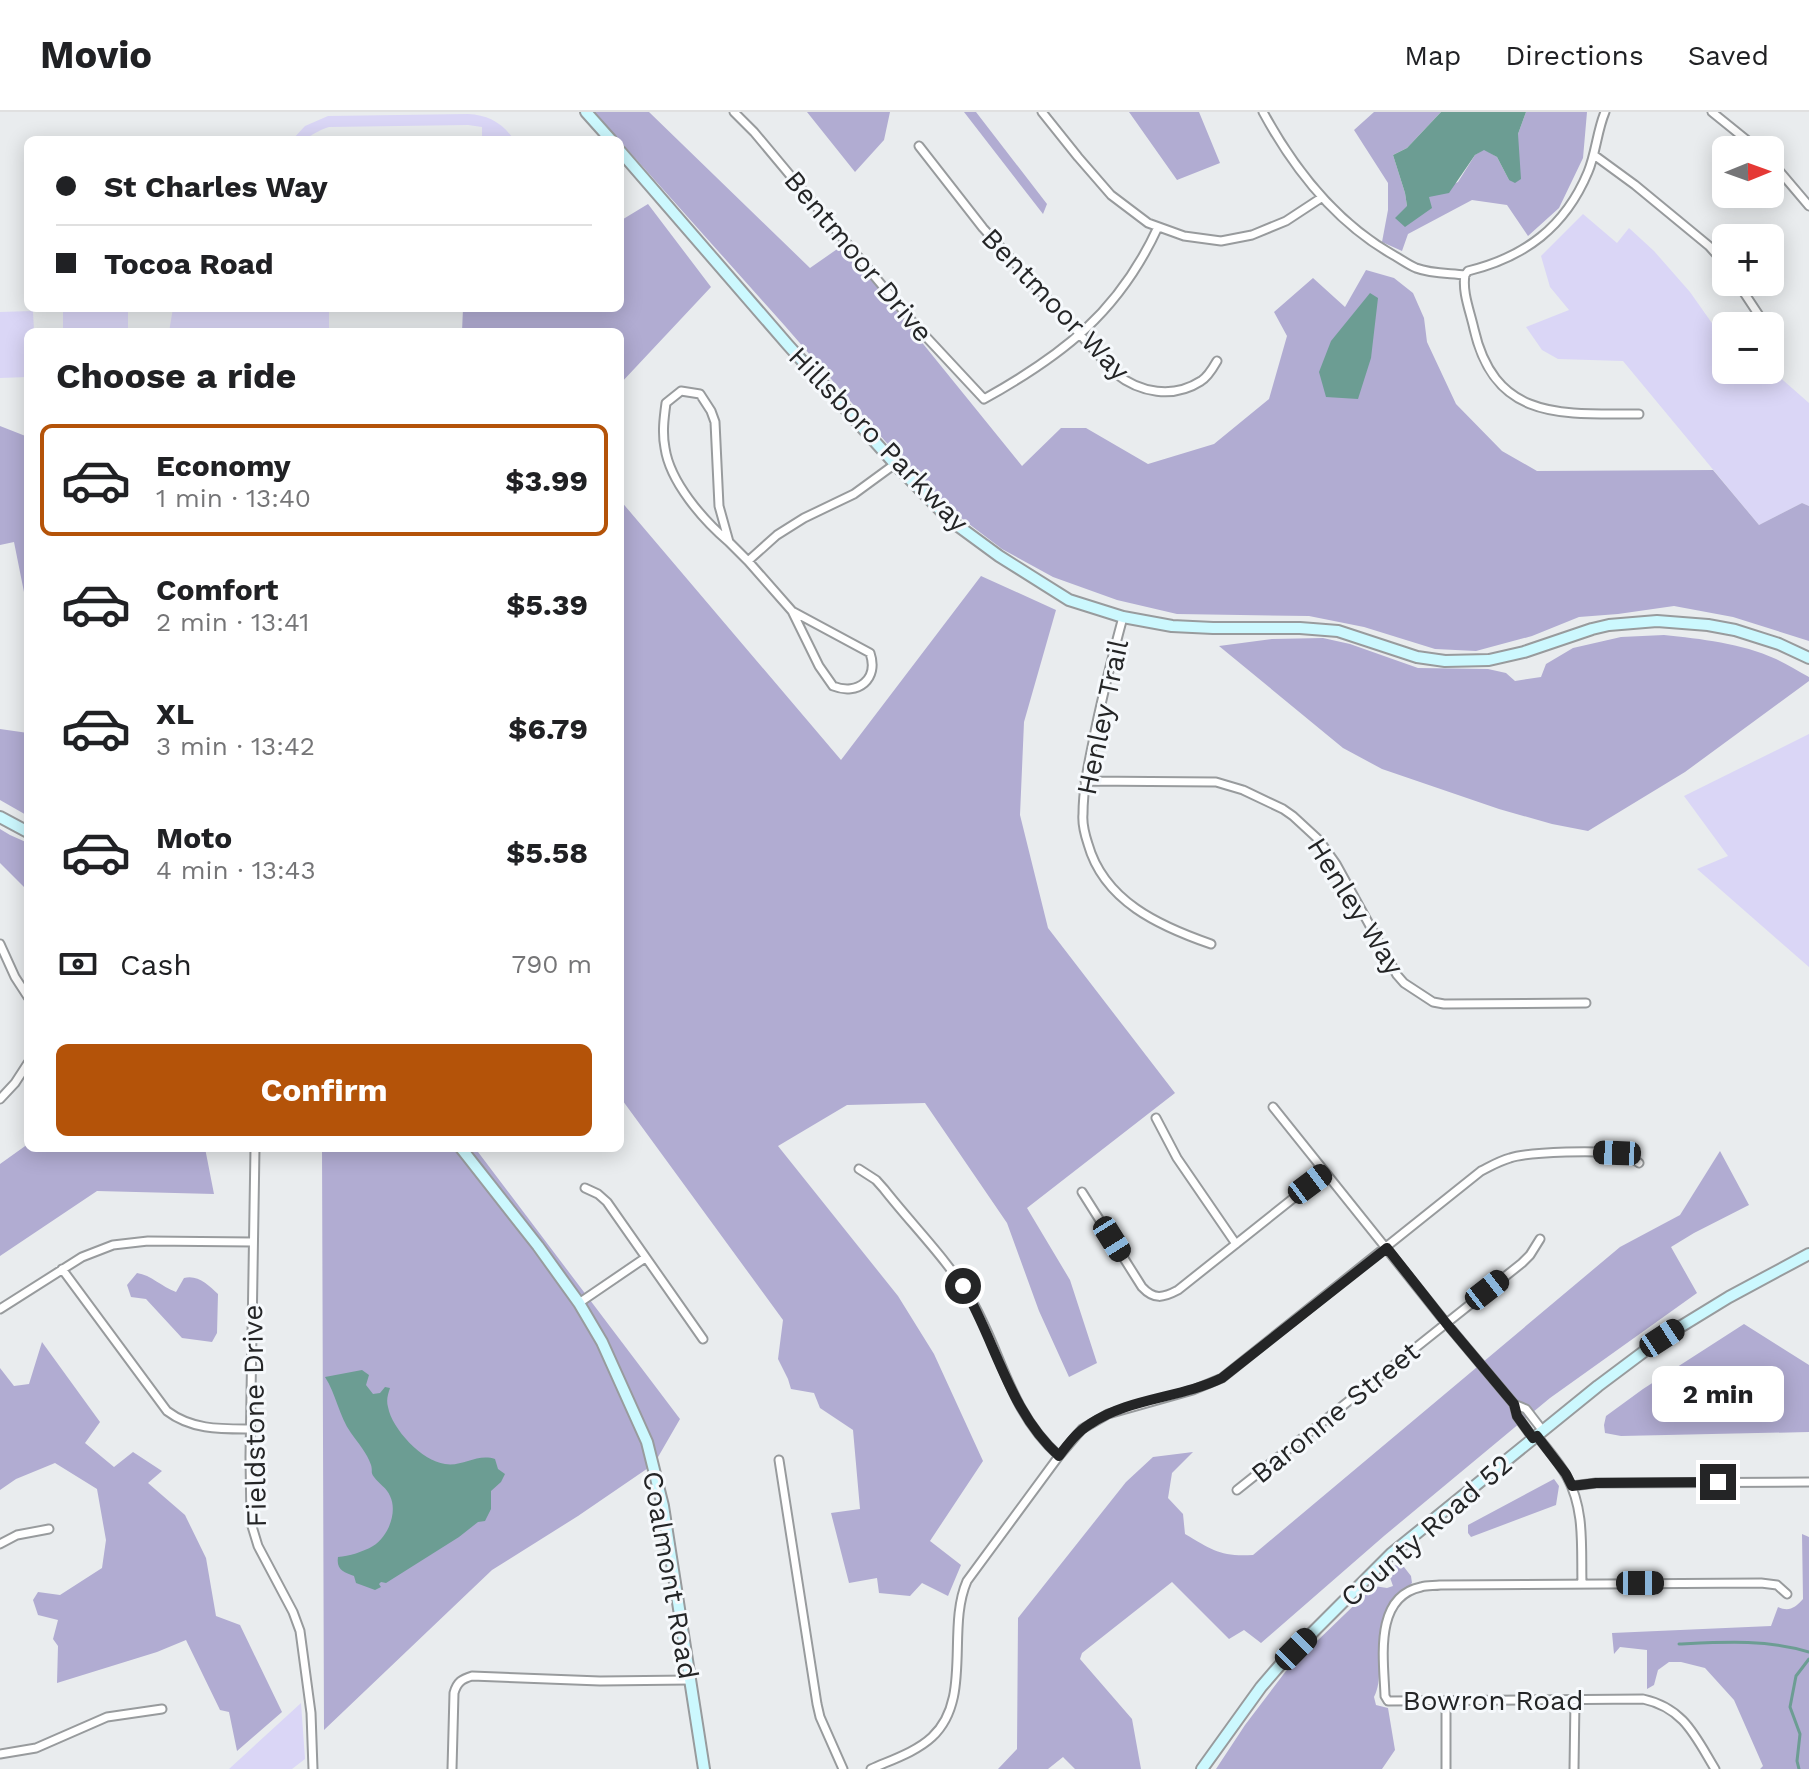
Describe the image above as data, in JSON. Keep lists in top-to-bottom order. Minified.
{"streets":{"street":["Bentmoor Drive","Bentmoor Way","Hillsboro Parkway","Henley Trail","Henley Way","Baronne Street","Fieldstone Drive","County Road 52","Coalmont Road","Bowron Road"]},"crossings":[["Bentmoor Drive","Bentmoor Way"],["Hillsboro Parkway","Henley Trail"],["Henley Trail","Henley Way"]],"north":"right","page":{"header":"Movio","nav":["Map","Directions","Saved"],"map_buttons":["+","−"],"banner":["St Charles Way","Tocoa Road"],"heading":"Choose a ride","list":[{"name":"Economy","note":"1 min · 13:40","value":"$3.99"},{"name":"Comfort","note":"2 min · 13:41","value":"$5.39"},{"name":"XL","note":"3 min · 13:42","value":"$6.79"},{"name":"Moto","note":"4 min · 13:43","value":"$5.58"}],"pay":["Cash","790 m"],"buttons":"Confirm","bubble":"2 min"}}
